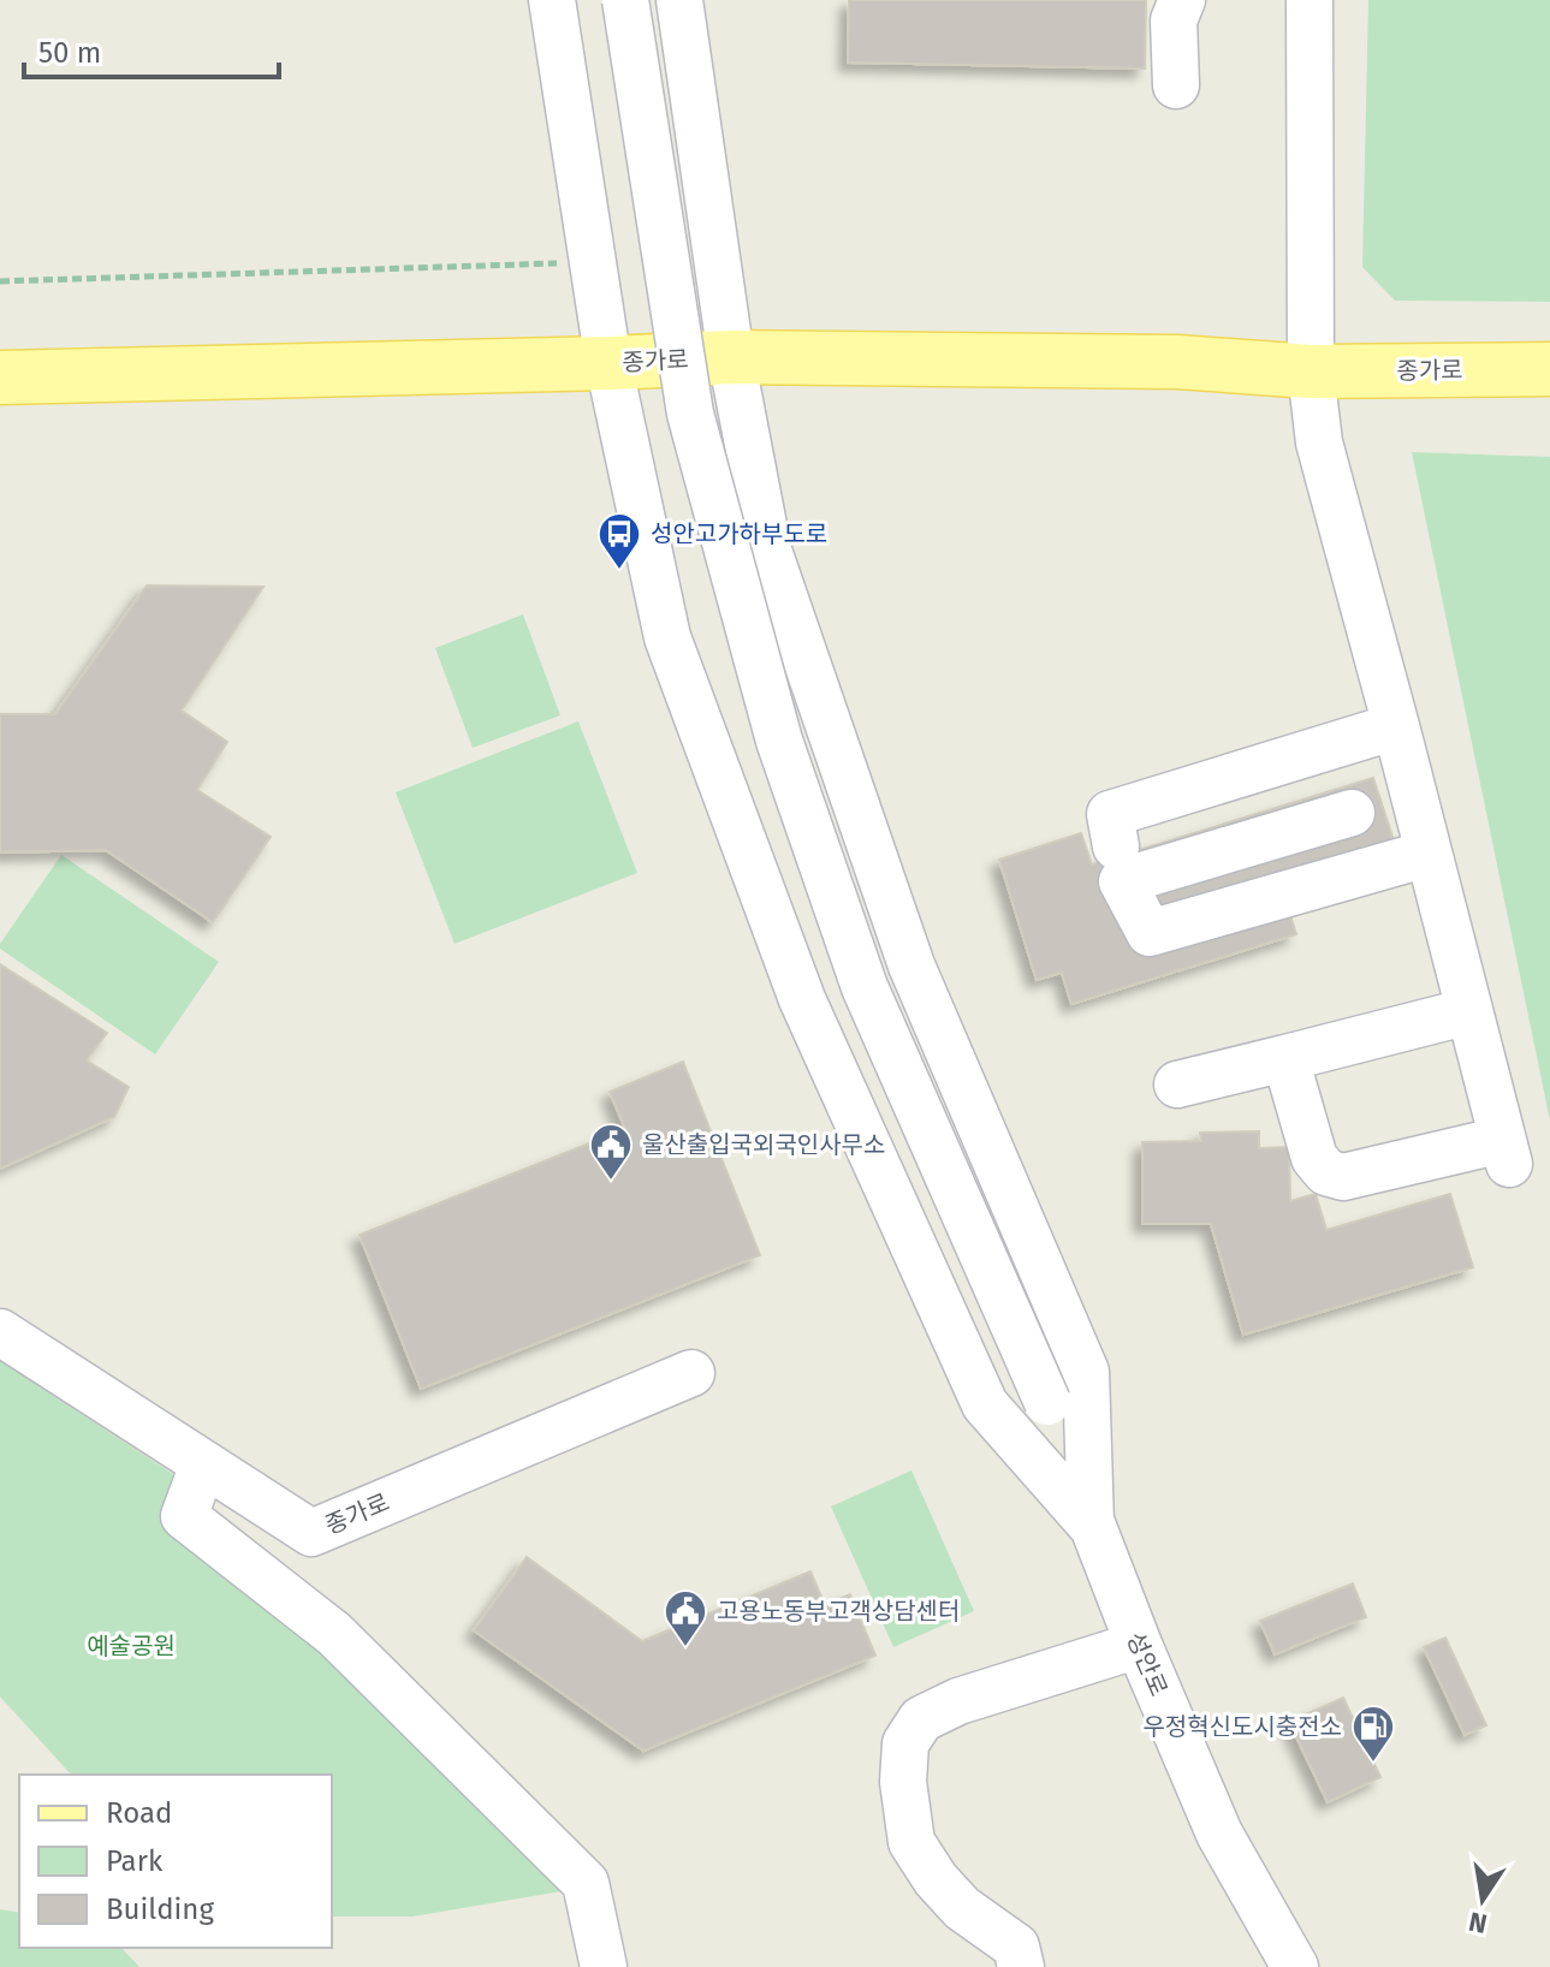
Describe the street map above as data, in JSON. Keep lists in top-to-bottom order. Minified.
{"streets":{"main road":["종가로"],"street":["성안로"]},"parks":["예술공원"],"places":{"bus stop":["성안고가하부도로"],"public building":["울산출입국외국인사무소","고용노동부고객상담센터"],"fuel station":["우정혁신도시충전소"]},"legend":["Road","Park","Building"],"scale_bar":"50 m","north":"bottom"}
